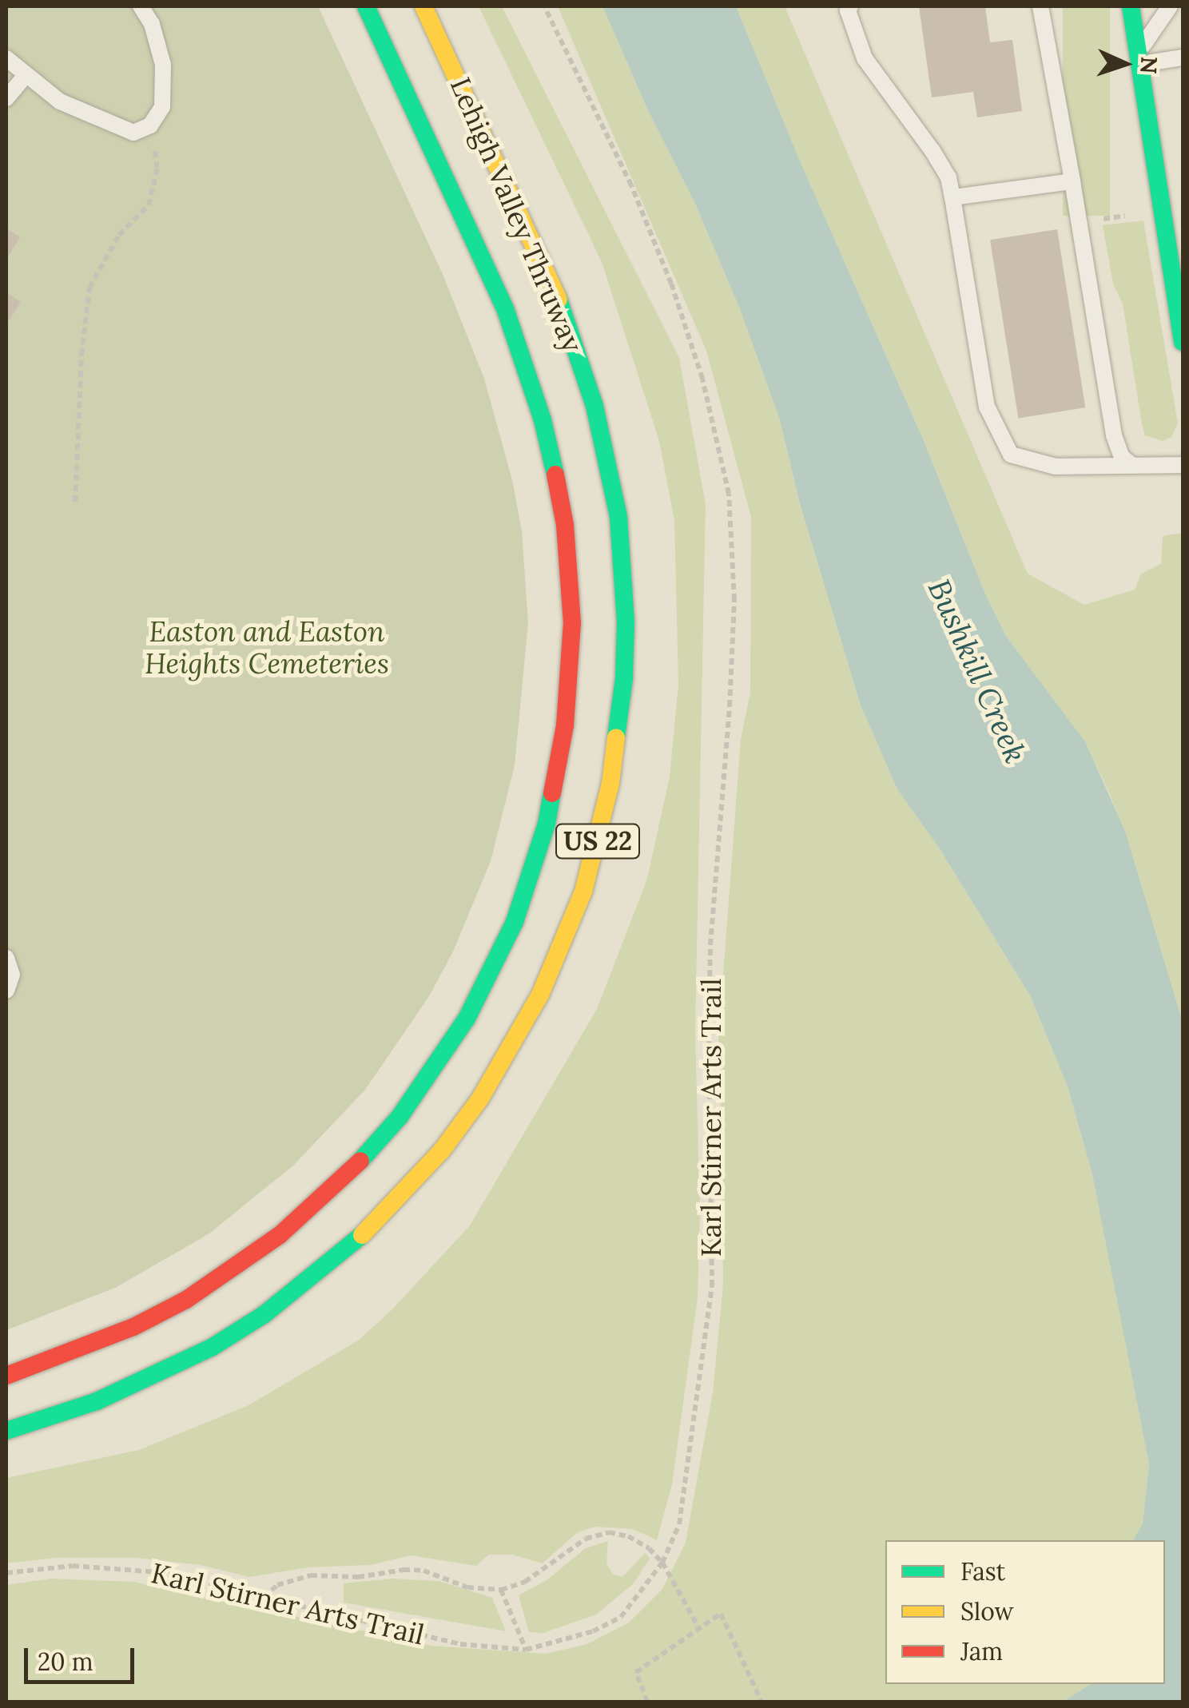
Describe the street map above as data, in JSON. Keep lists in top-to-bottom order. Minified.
{"streets":{"main road":["Lehigh Valley Thruway","US 22"],"path":["Karl Stirner Arts Trail"]},"water":["Bushkill Creek"],"parks":["Easton and Easton Heights Cemeteries"],"legend":["Fast","Slow","Jam"],"scale_bar":"20 m","north":"right"}
